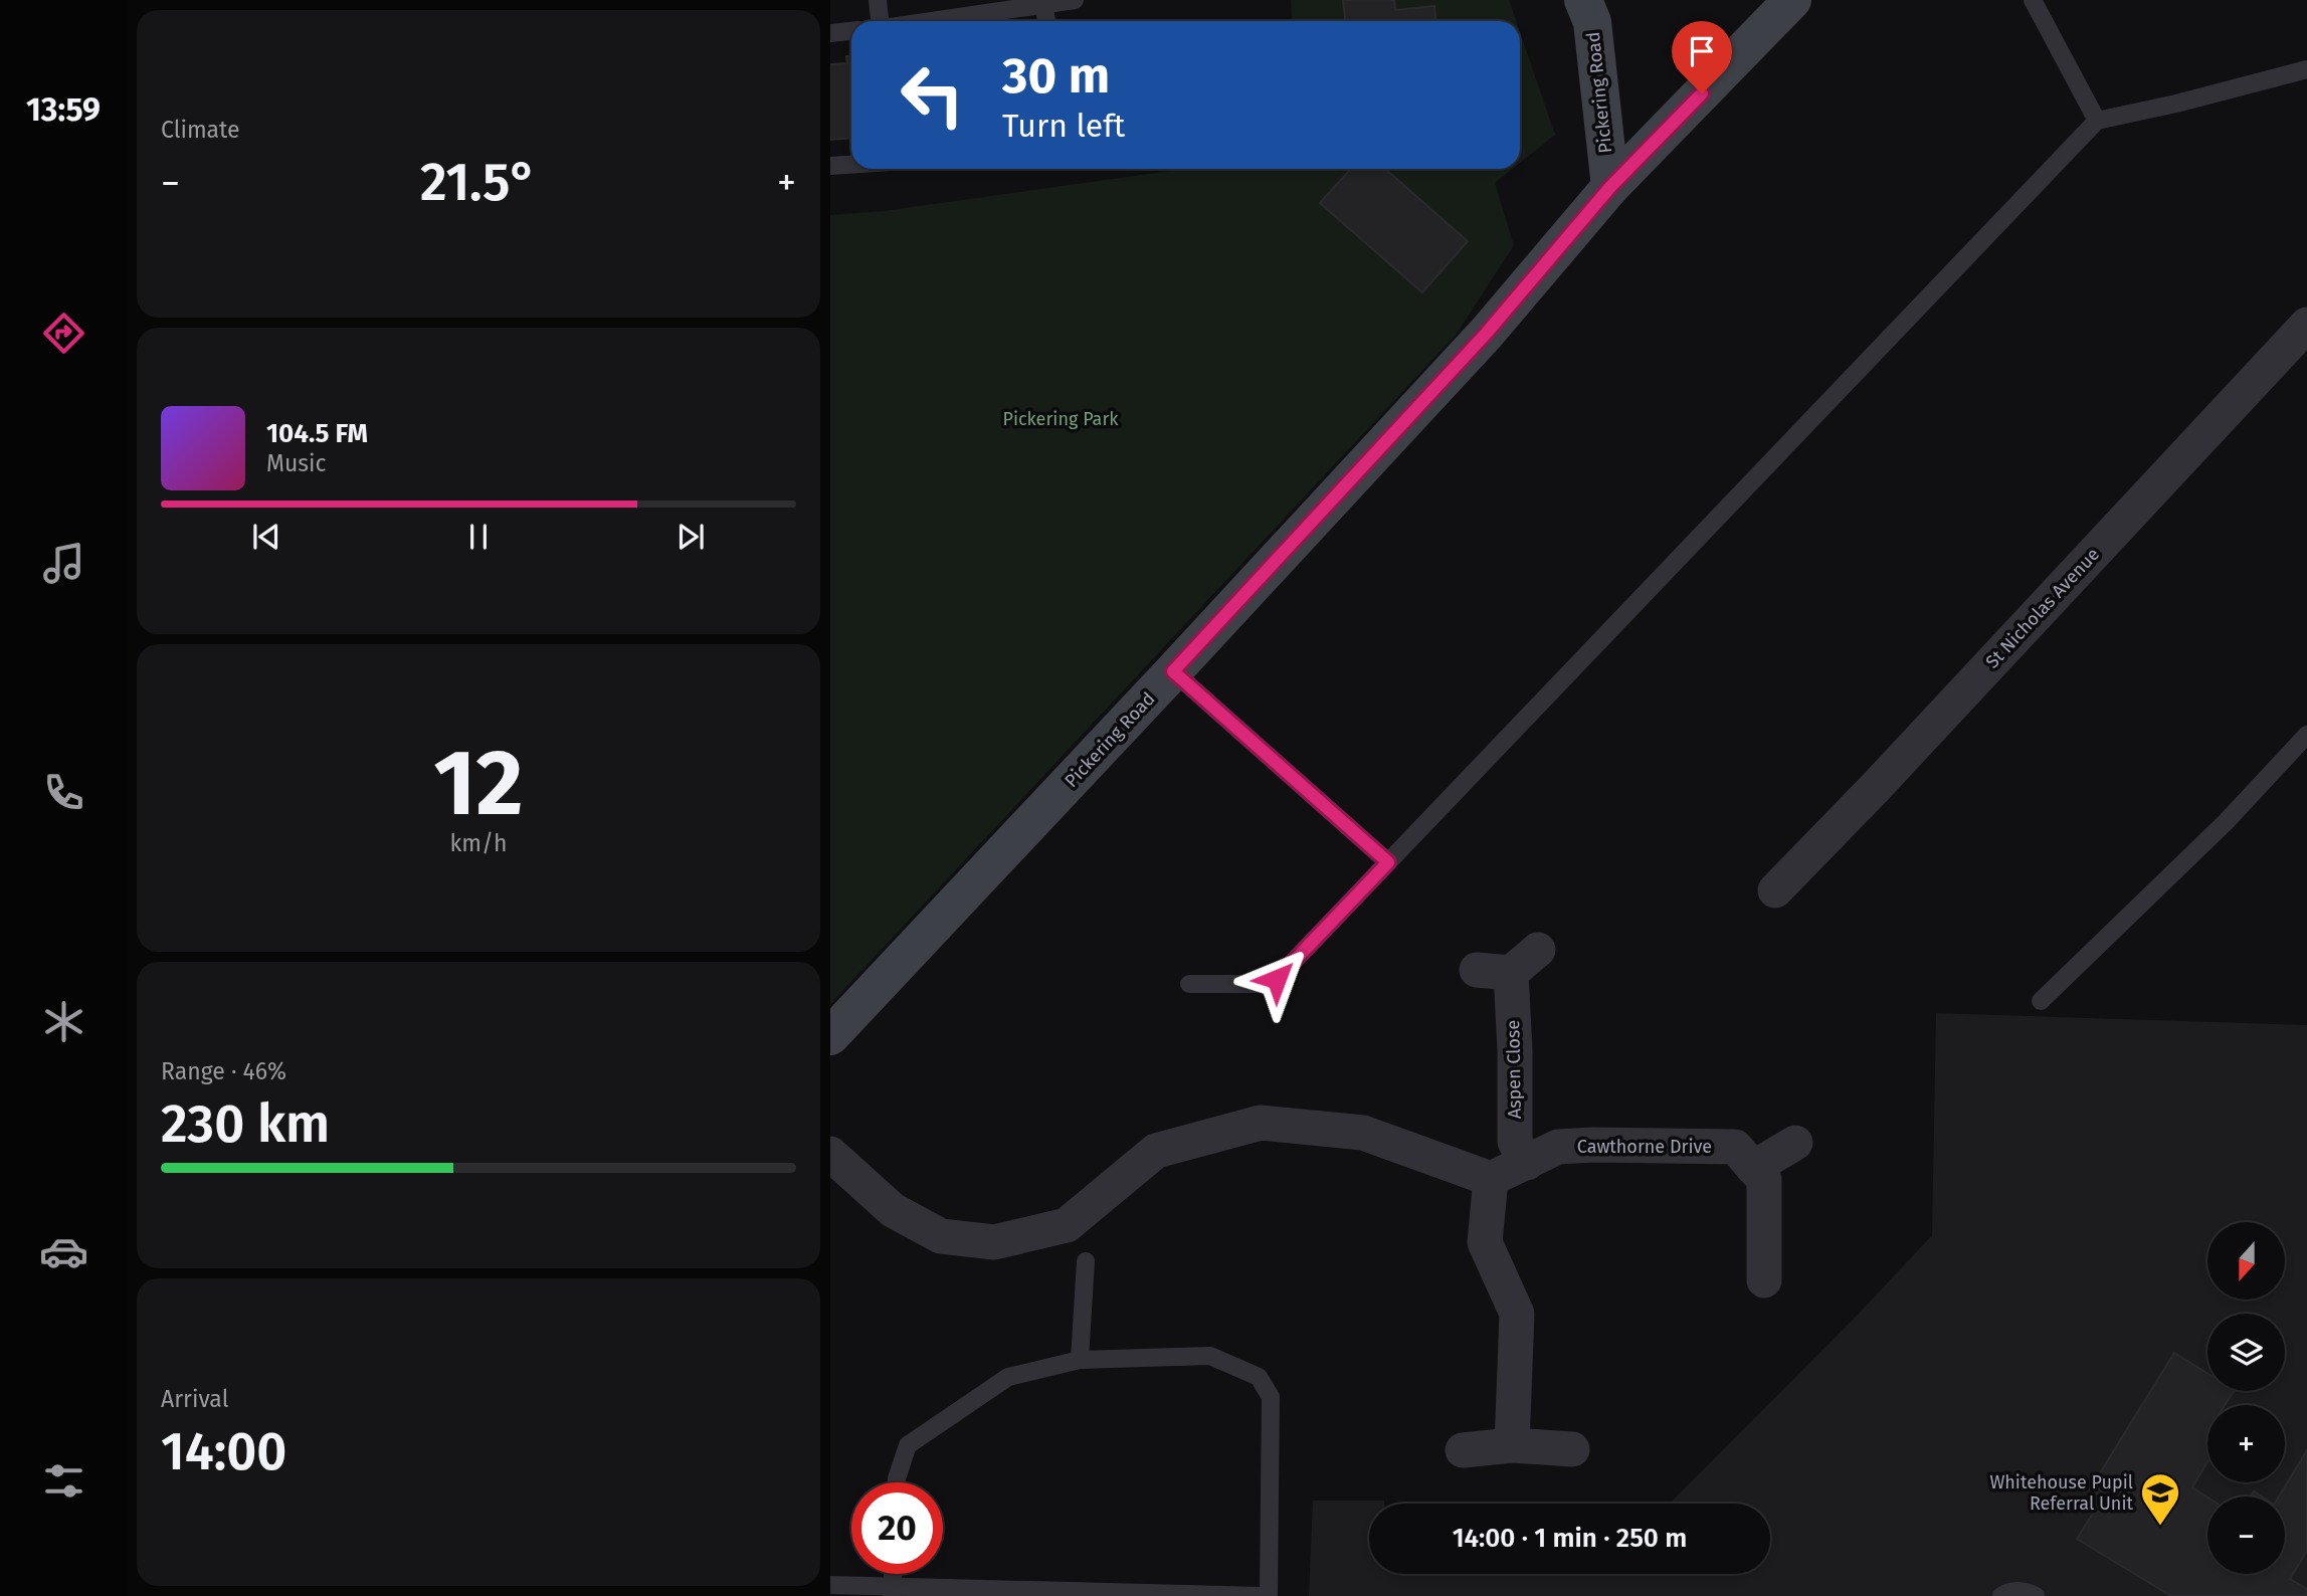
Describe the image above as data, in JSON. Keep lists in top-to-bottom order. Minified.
{"streets":{"street":["Pickering Road","St Nicholas Avenue","Aspen Close","Cawthorne Drive"]},"crossings":[["Aspen Close","Cawthorne Drive"]],"parks":["Pickering Park"],"places":{"school or university":["Whitehouse Pupil Referral Unit"]},"north":"bottom","page":{"tabs":"13:59","tile":["Climate",["12","km/h"],["Range · 46%","230 km"],["Arrival","14:00"]],"turn":["30 m","Turn left"],"heat":["−","21.5°","+"],"song":["104.5 FM","Music"],"map_buttons":["+","−"],"limit":"20","trip":"14:00 · 1 min · 250 m"}}
